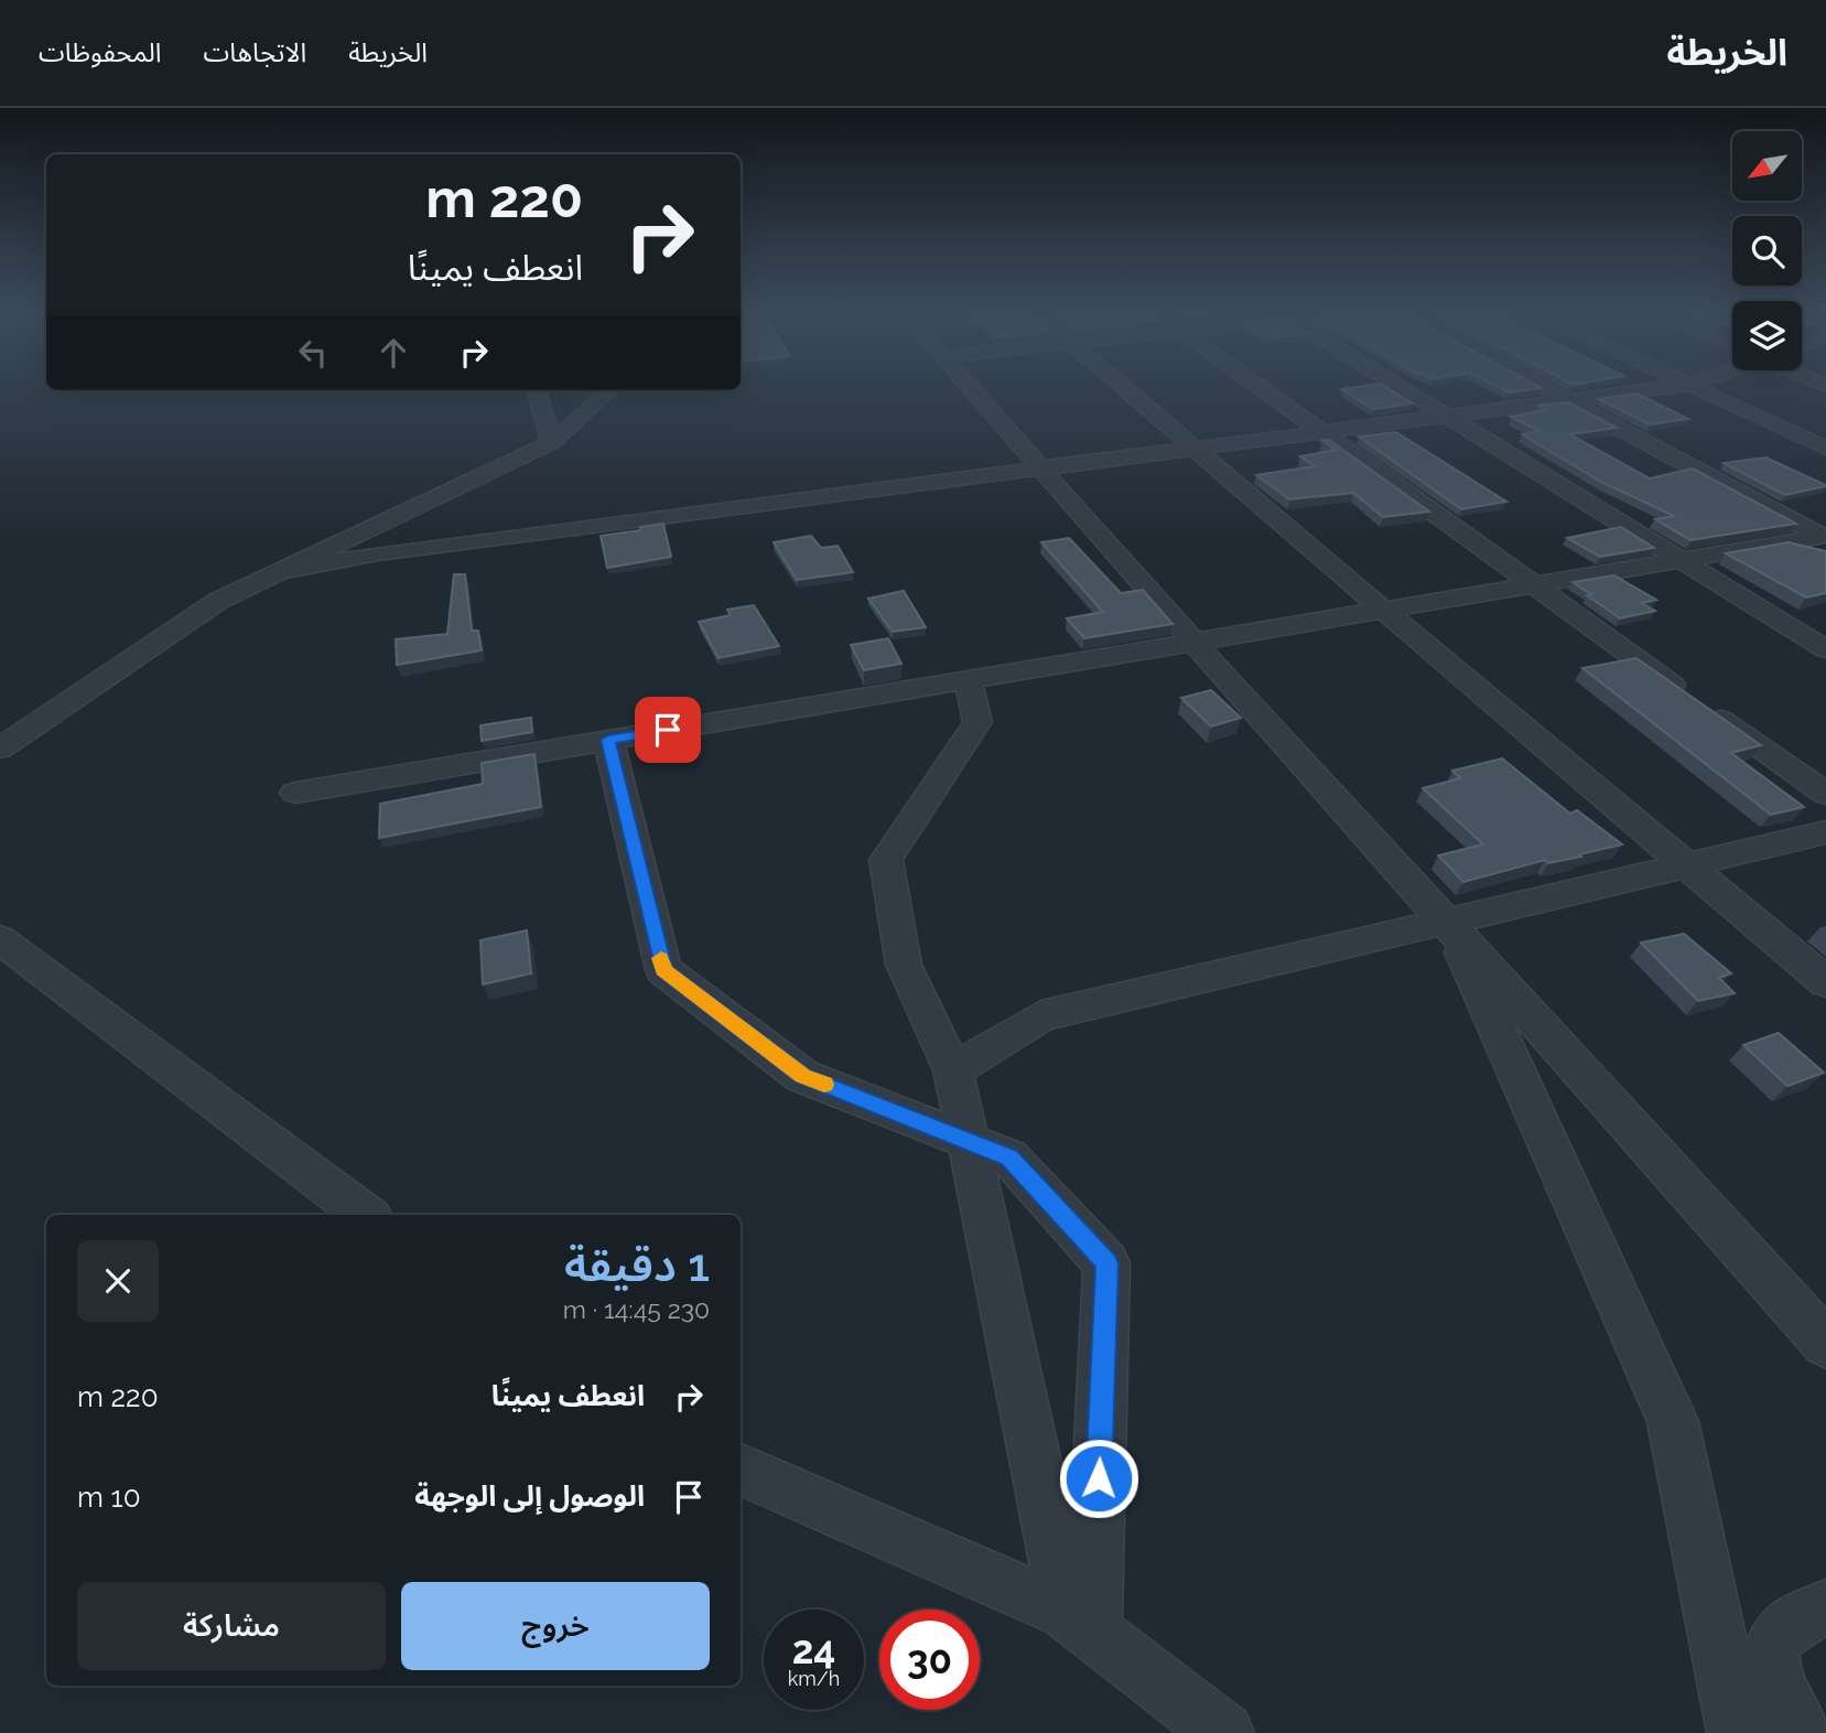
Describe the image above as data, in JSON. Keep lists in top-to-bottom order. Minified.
{"north":"bottom left","page":{"header":"الخريطة","nav":["الخريطة","الاتجاهات","المحفوظات"],"turn":["220 m","انعطف يمينًا"],"heading":["1 دقيقة","230 m · 14:45"],"list":[{"name":"انعطف يمينًا","value":"220 m"},{"name":"الوصول إلى الوجهة","value":"10 m"}],"buttons":["خروج","مشاركة"],"speed":"24 km/h","limit":"30"}}
